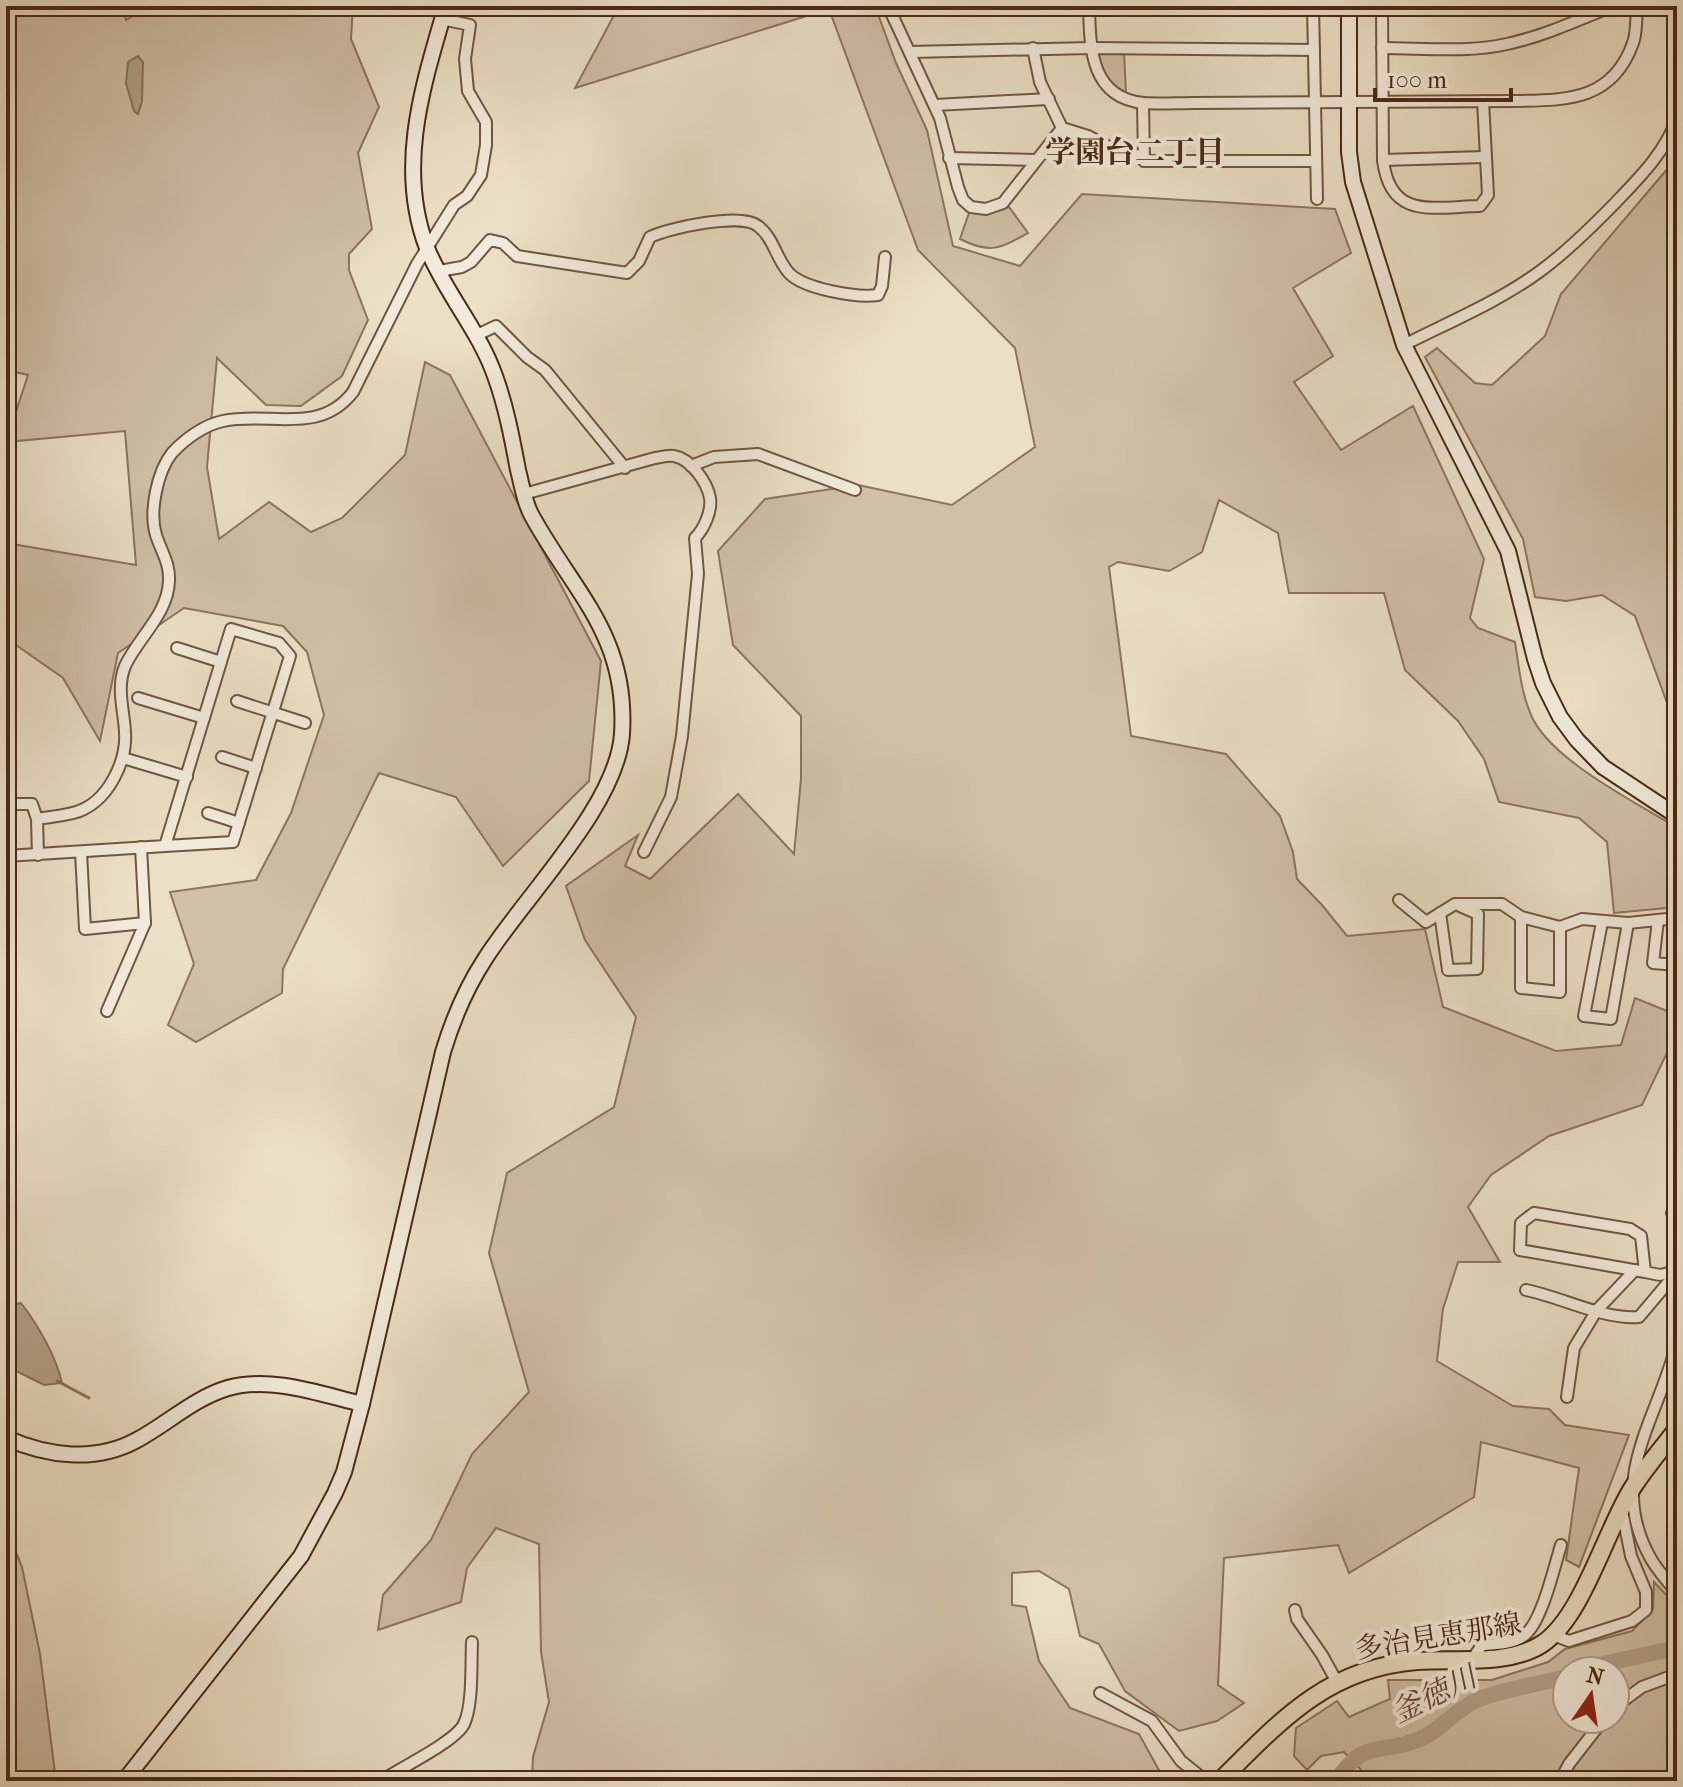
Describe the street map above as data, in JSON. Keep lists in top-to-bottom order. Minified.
{"streets":{"main road":["多治見恵那線"]},"districts":["学園台二丁目"],"water":["釜徳川"],"scale_bar":"100 m","north":"top"}
